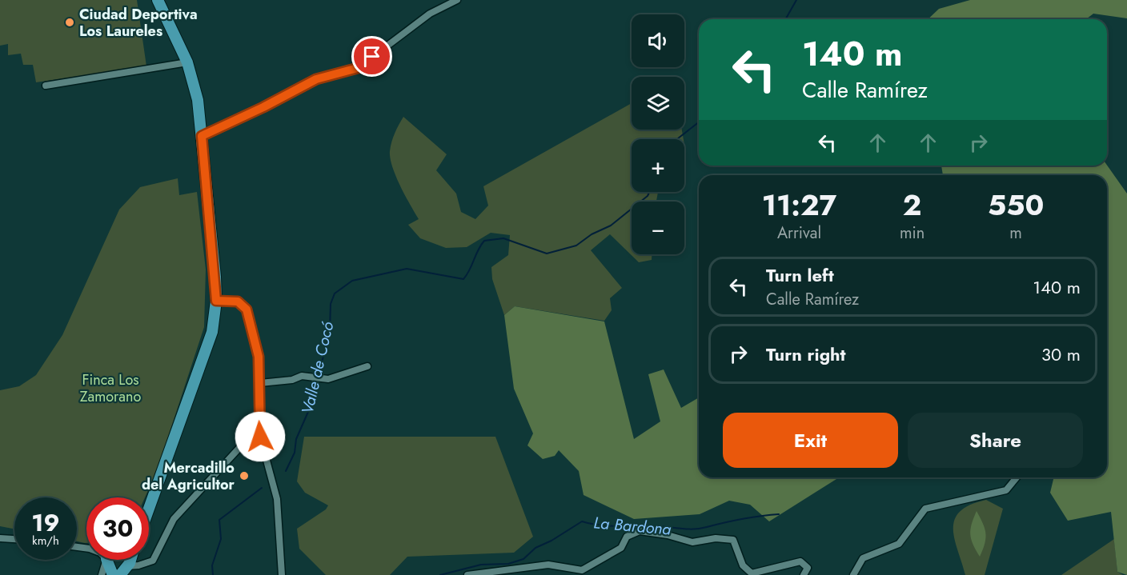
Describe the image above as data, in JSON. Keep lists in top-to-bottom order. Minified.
{"water":["Valle de Cocó","La Bardona"],"parks":["Finca Los Zamorano"],"places":["Ciudad Deportiva Los Laureles","Mercadillo del Agricultor"],"page":{"map_buttons":["+","−"],"turn":["140 m","Calle Ramírez"],"eta":["11:27","Arrival","2","min","550","m"],"list":[{"name":"Turn left","note":"Calle Ramírez","value":"140 m"},{"name":"Turn right","value":"30 m"}],"buttons":["Exit","Share"],"speed":"19 km/h","limit":"30"}}
